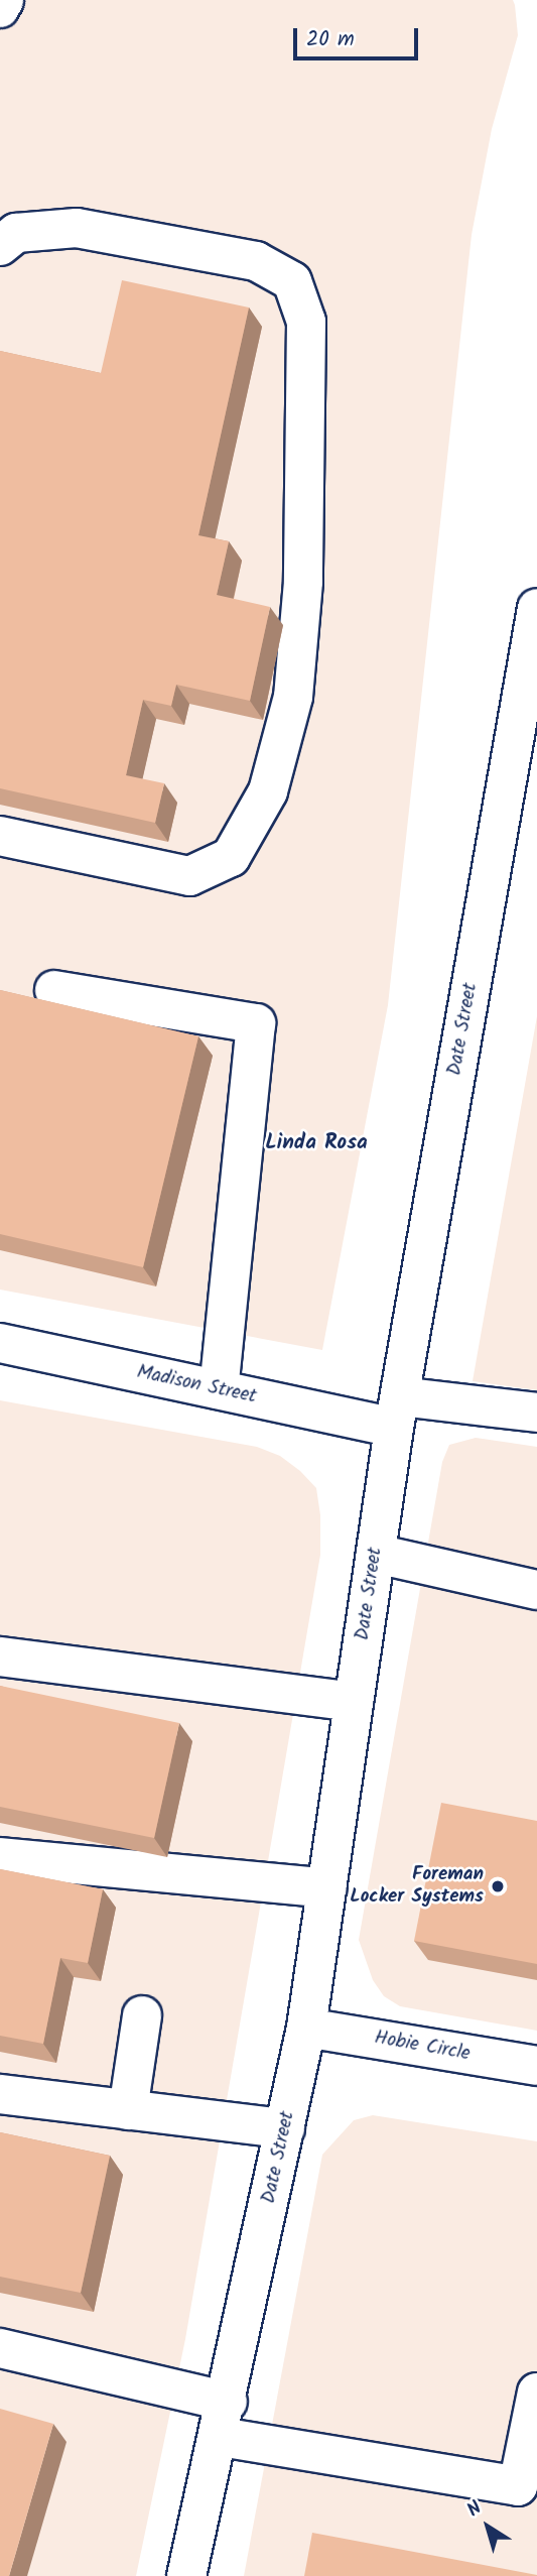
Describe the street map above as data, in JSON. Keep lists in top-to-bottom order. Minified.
{"streets":{"street":["Date Street","Madison Street","Hobie Circle"]},"crossings":[["Date Street","Madison Street"],["Date Street","Hobie Circle"]],"districts":["Linda Rosa"],"places":["Foreman Locker Systems"],"scale_bar":"20 m","north":"top left"}
